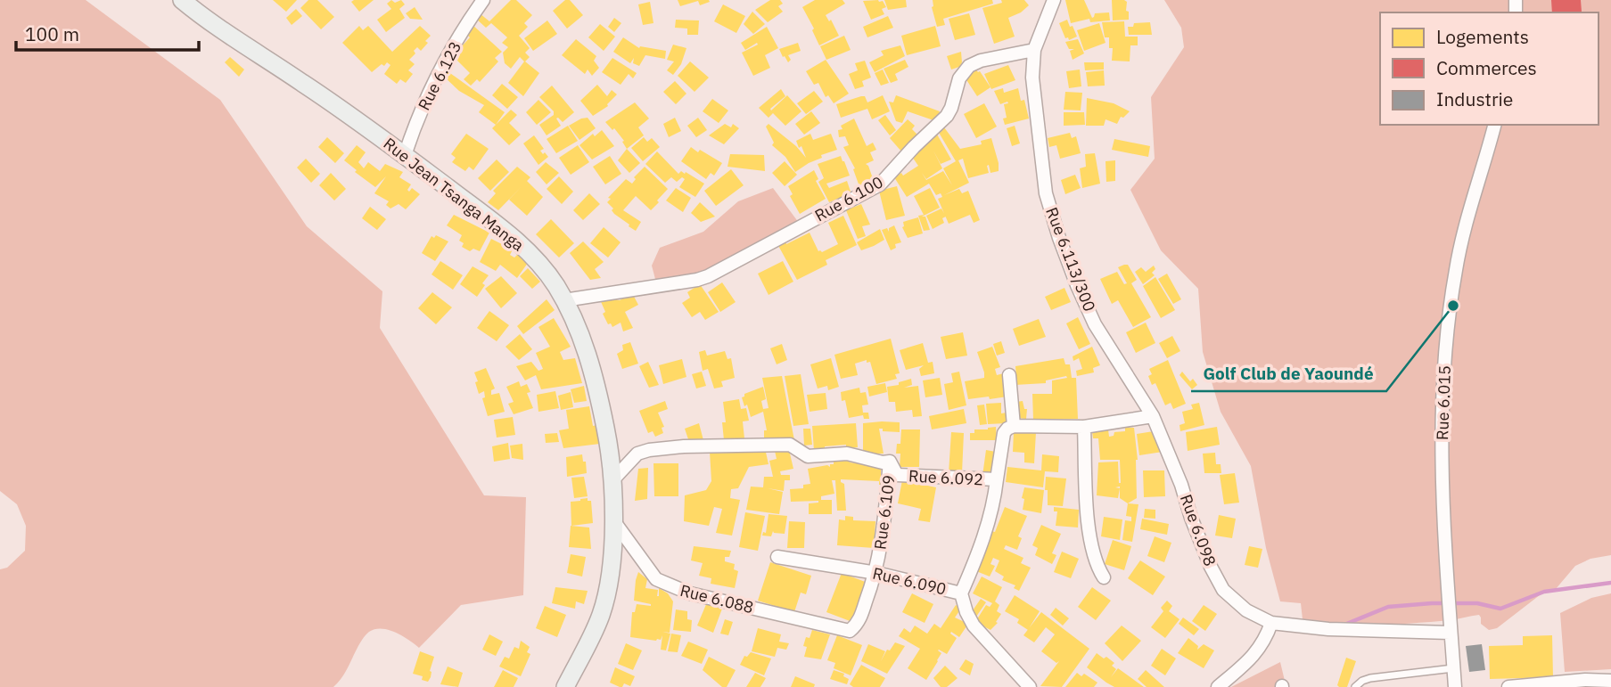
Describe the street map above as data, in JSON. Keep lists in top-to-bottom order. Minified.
{"streets":{"street":["Rue 6.123","Rue Jean Tsanga Manga","Rue 6.100","Rue 6.113/300","Rue 6.015","Rue 6.092","Rue 6.109","Rue 6.098","Rue 6.090","Rue 6.088"]},"crossings":[["Rue 6.123","Rue Jean Tsanga Manga"],["Rue Jean Tsanga Manga","Rue 6.100"],["Rue Jean Tsanga Manga","Rue 6.092"],["Rue Jean Tsanga Manga","Rue 6.088"],["Rue 6.100","Rue 6.113/300"],["Rue 6.113/300","Rue 6.098"],["Rue 6.092","Rue 6.109"],["Rue 6.092","Rue 6.090"],["Rue 6.109","Rue 6.090"],["Rue 6.109","Rue 6.088"]],"places":["Golf Club de Yaoundé"],"legend":["Logements","Commerces","Industrie"],"scale_bar":"100 m"}
